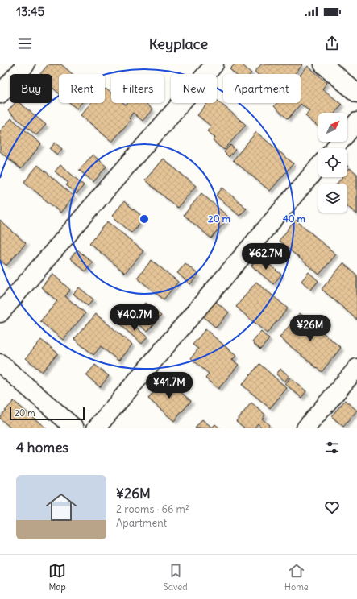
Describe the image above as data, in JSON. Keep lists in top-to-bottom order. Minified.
{"scale_bar":"20 m","north":"top right","page":{"status":"13:45","header":"Keyplace","chip":["Buy","Rent","Filters","New","Apartment"],"price":["¥62.7M","¥40.7M","¥26M","¥41.7M"],"scale":"20 m","heading":"4 homes","list":[{"name":"¥26M","note":"2 rooms · 66 m² · Apartment"}],"tabs":["Map","Saved","Home"]},"rings":["20 m","40 m"]}
